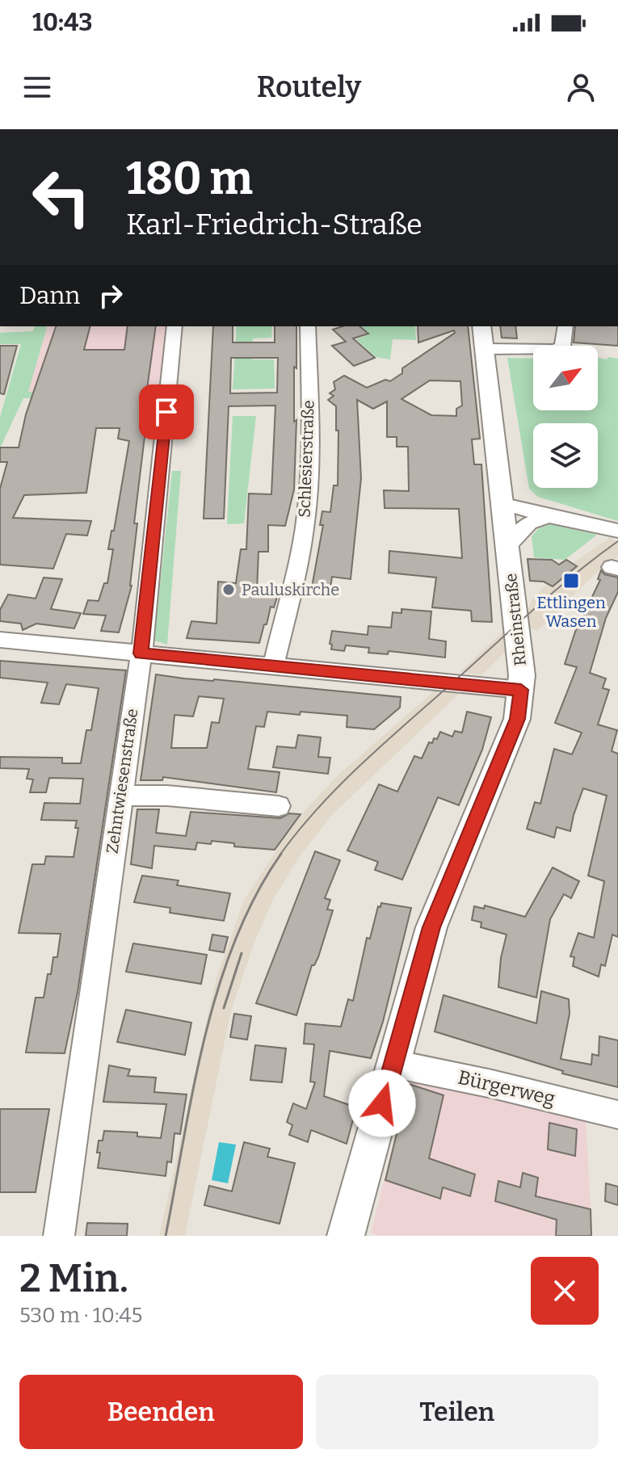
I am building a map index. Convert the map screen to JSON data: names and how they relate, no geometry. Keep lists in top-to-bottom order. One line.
{"streets":{"main road":["Rheinstraße"],"street":["Schlesierstraße","Zehntwiesenstraße","Bürgerweg"]},"crossings":[["Rheinstraße","Bürgerweg"]],"places":{"transit":["Ettlingen Wasen"],"other":["Pauluskirche"]},"north":"top right","page":{"status":"10:43","header":"Routely","turn":["180 m","Karl-Friedrich-Straße"],"then":"Dann","heading":["2 Min.","530 m · 10:45"],"buttons":["Beenden","Teilen"]}}
